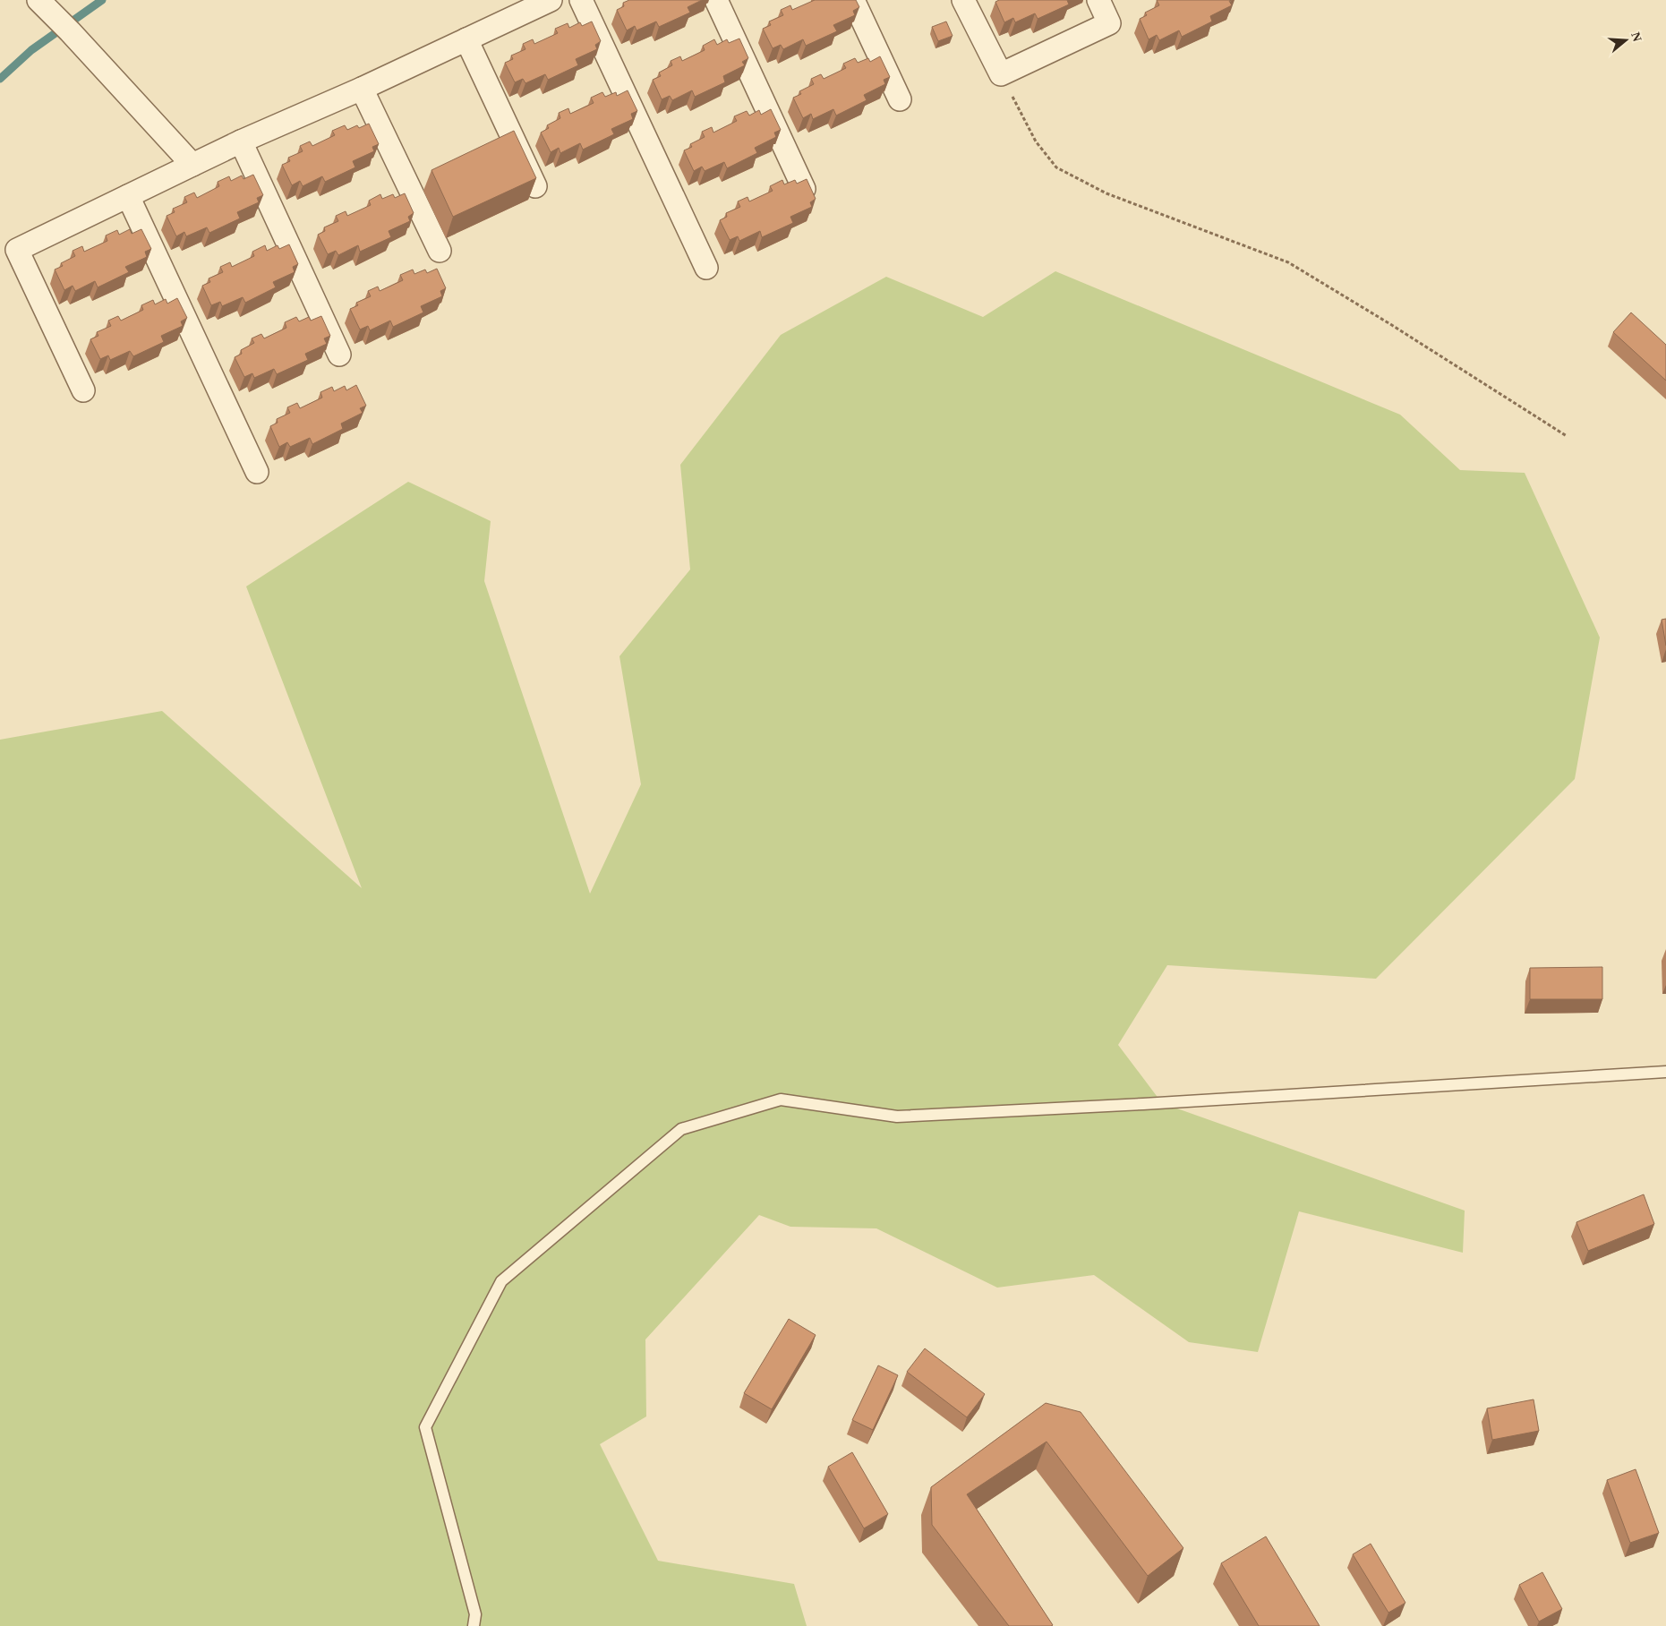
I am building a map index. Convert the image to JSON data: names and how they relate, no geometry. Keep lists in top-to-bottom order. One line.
{"north":"right"}
